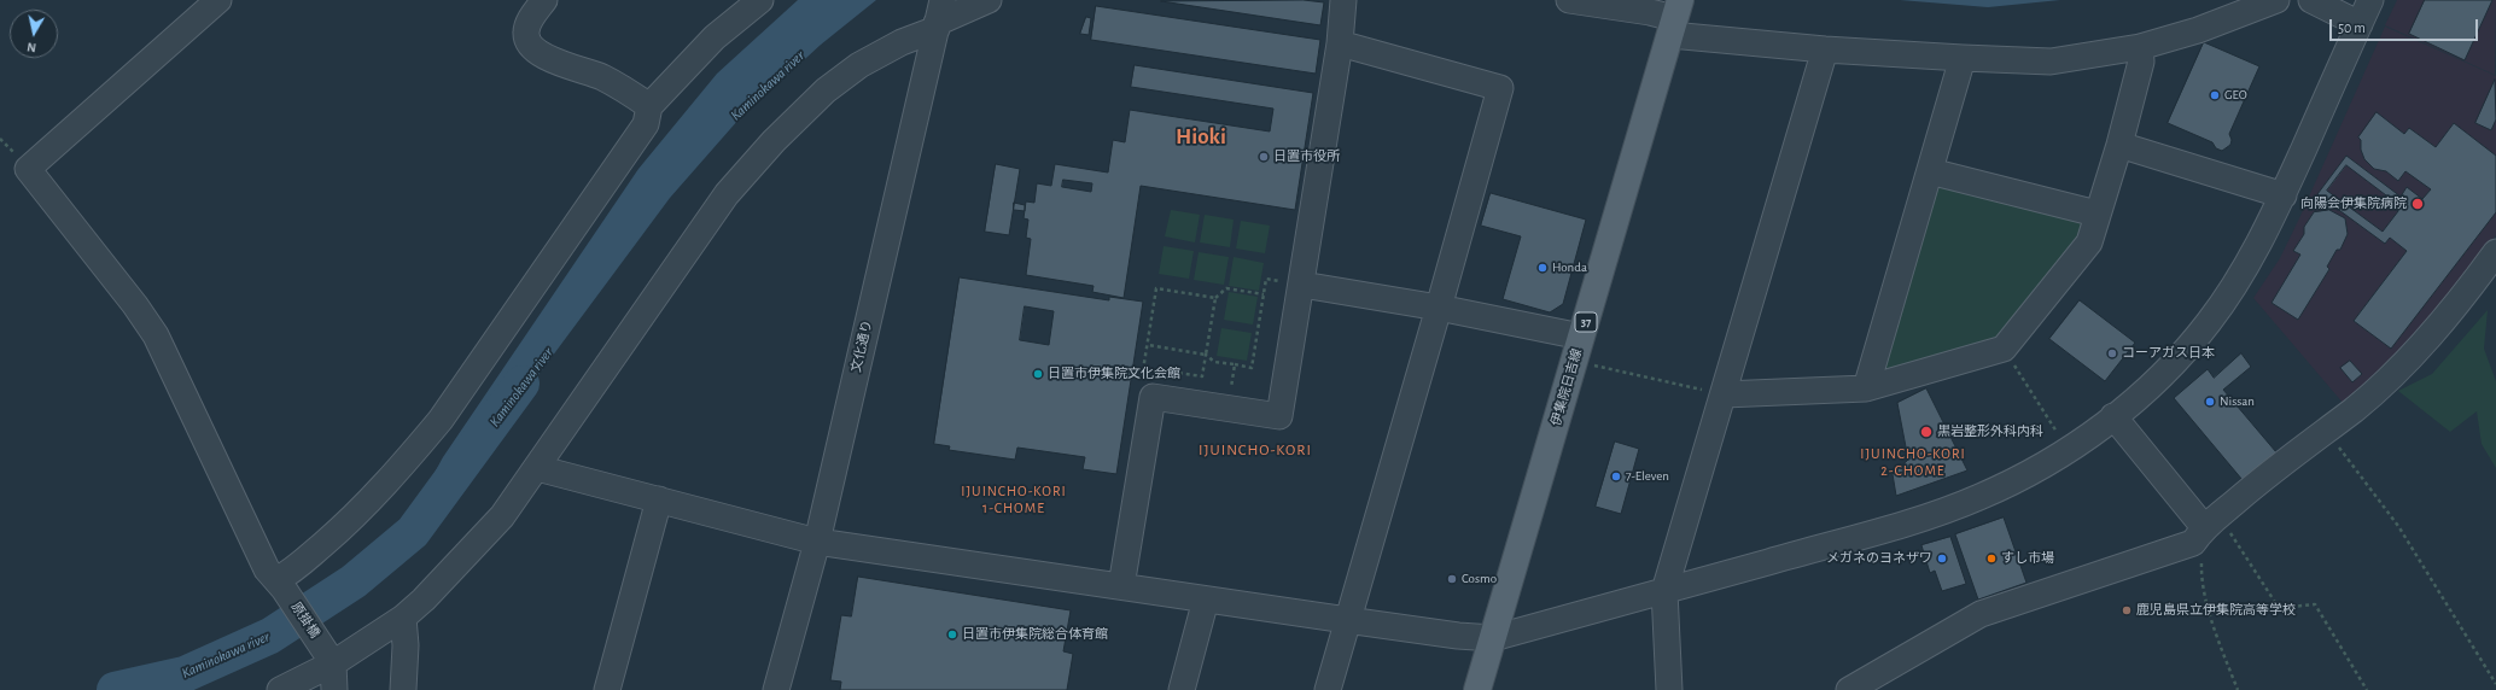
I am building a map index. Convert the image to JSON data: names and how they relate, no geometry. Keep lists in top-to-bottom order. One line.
{"streets":{"main road":["37","伊集院日吉線"],"street":["文化通り","原掛橋"]},"districts":["Hioki","IJUINCHO-KORI","IJUINCHO-KORI 2-CHOME","IJUINCHO-KORI 1-CHOME"],"water":["Kaminokawa river"],"places":["GEO","日置市役所","向陽会伊集院病院","Honda","コーアガス日本","日置市伊集院文化会館","Nissan","黒岩整形外科内科","7-Eleven","メガネのヨネザワ","すし市場","Cosmo","鹿児島県立伊集院高等学校","日置市伊集院総合体育館"],"scale_bar":"50 m","north":"bottom"}
